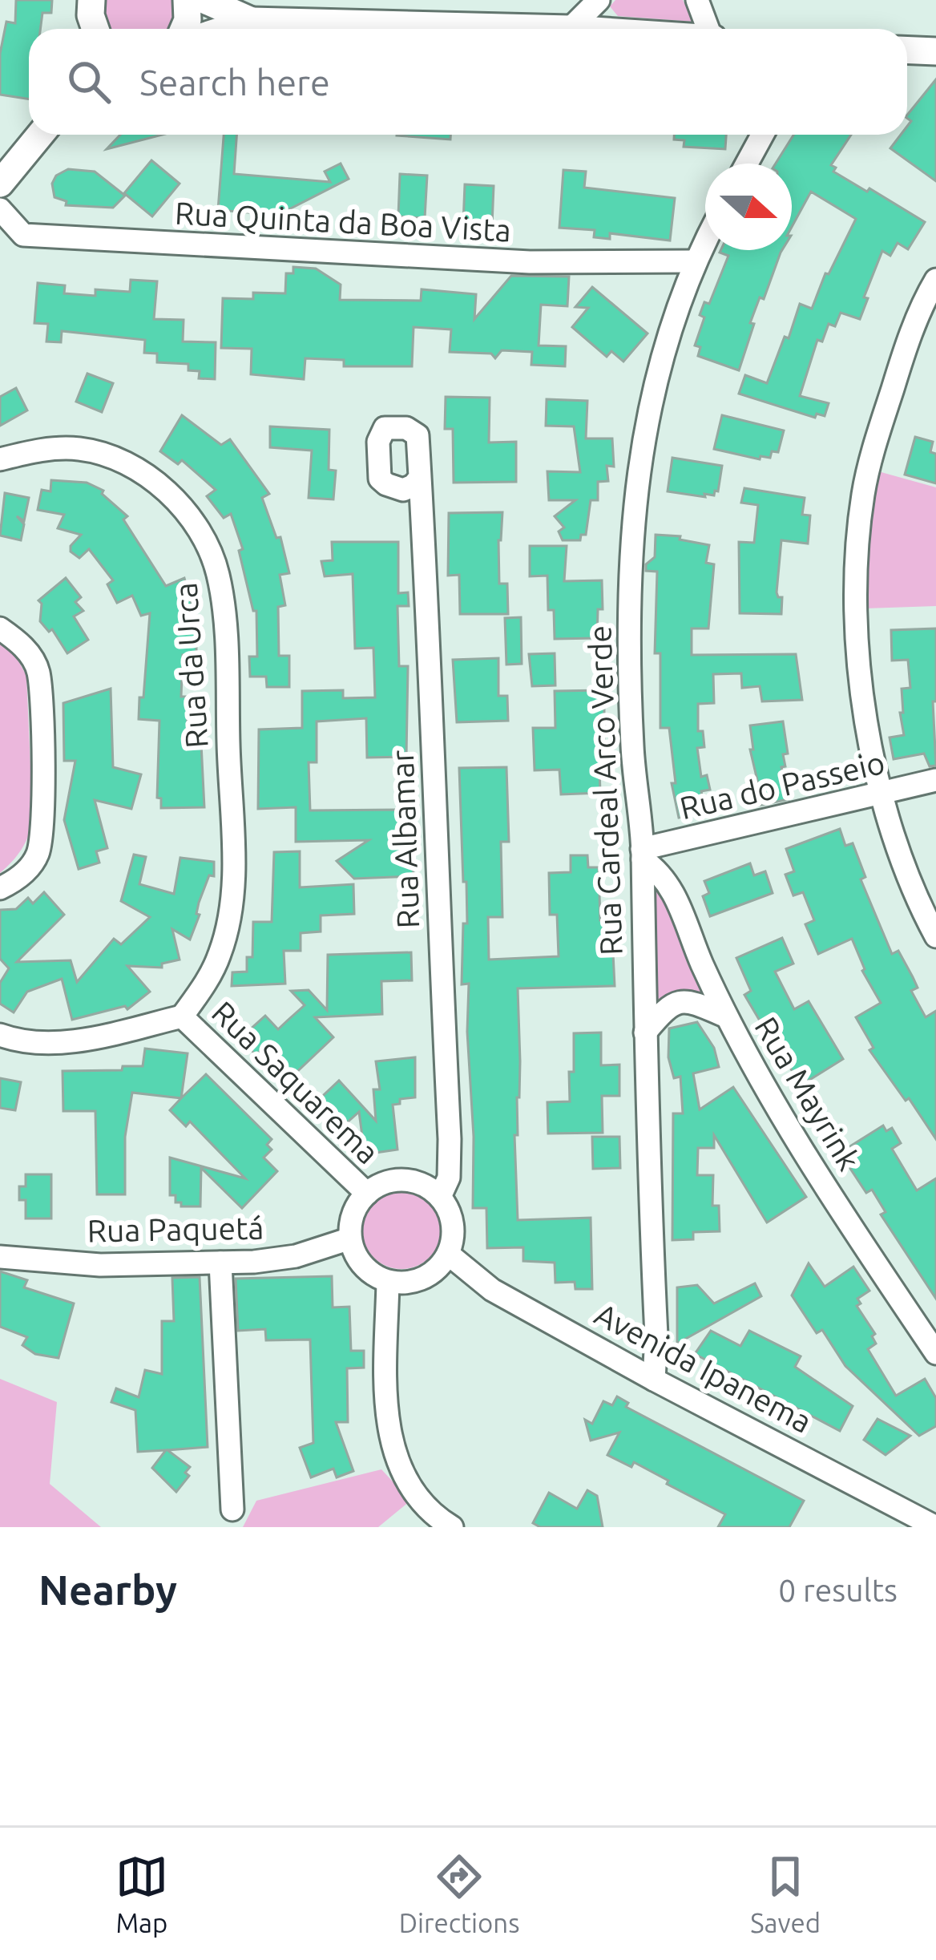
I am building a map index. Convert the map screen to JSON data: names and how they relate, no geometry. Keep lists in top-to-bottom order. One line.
{"streets":{"street":["Rua Quinta da Boa Vista","Rua da Urca","Rua do Passeio","Rua Cardeal Arco Verde","Rua Albamar","Rua Saquarema","Rua Mayrink","Rua Paquetá","Avenida Ipanema"]},"crossings":[["Rua Quinta da Boa Vista","Rua Cardeal Arco Verde"],["Rua da Urca","Rua Saquarema"],["Rua do Passeio","Rua Cardeal Arco Verde"],["Rua do Passeio","Rua Mayrink"],["Rua Cardeal Arco Verde","Rua Mayrink"],["Rua Cardeal Arco Verde","Avenida Ipanema"],["Rua Albamar","Rua Saquarema"],["Rua Albamar","Rua Paquetá"],["Rua Albamar","Avenida Ipanema"],["Rua Saquarema","Rua Paquetá"],["Rua Saquarema","Avenida Ipanema"],["Rua Paquetá","Avenida Ipanema"]],"north":"right","page":{"search":"Search here","heading":["Nearby","0 results"],"nav":["Map","Directions","Saved"]}}
